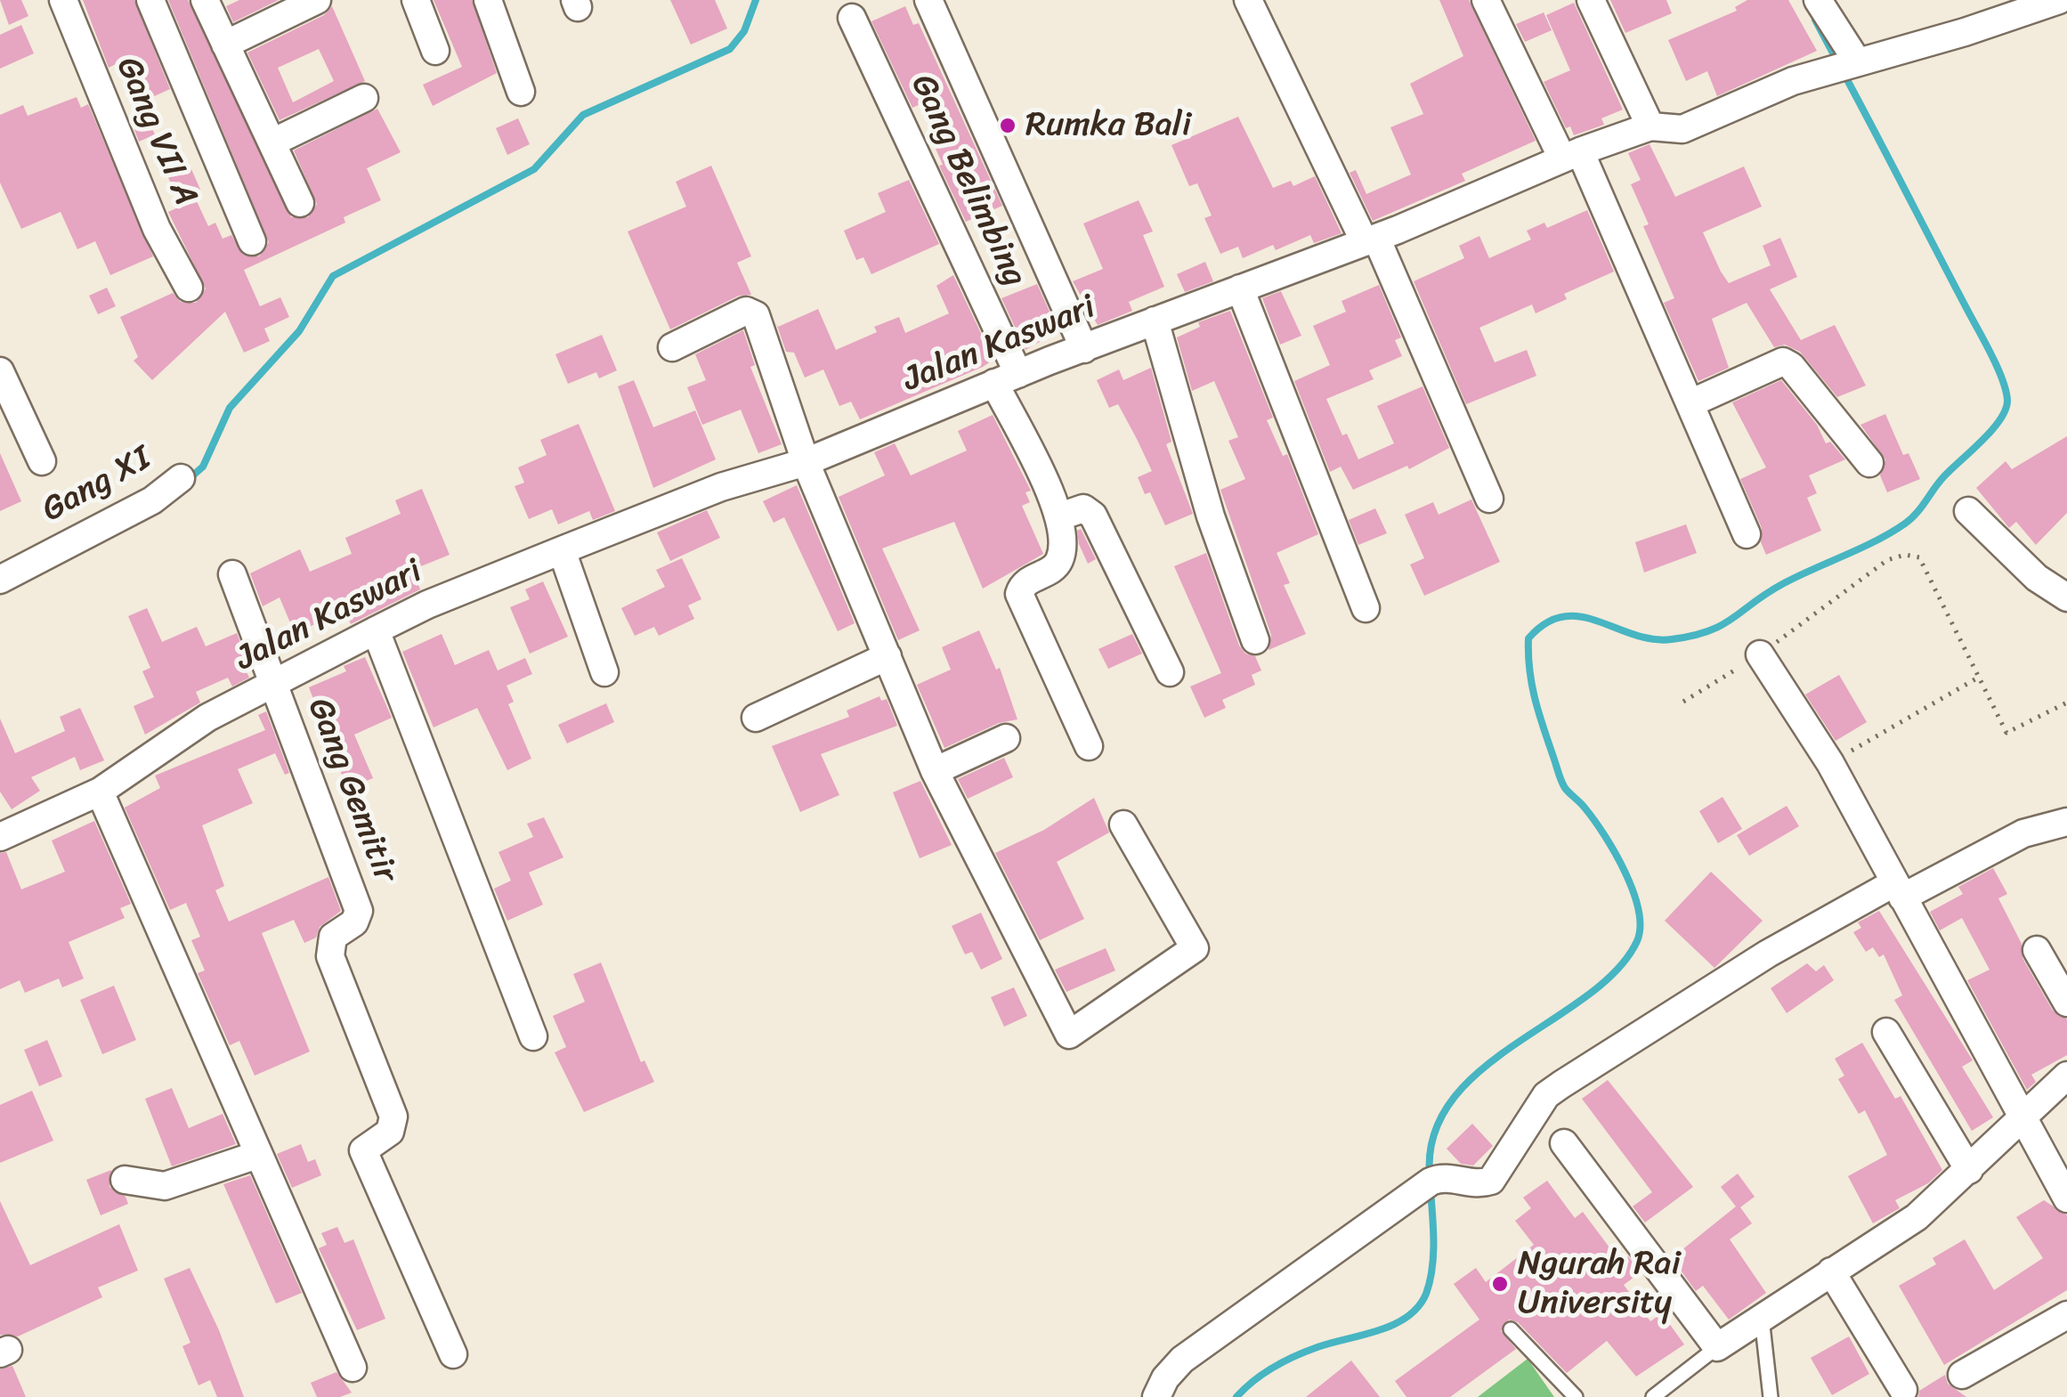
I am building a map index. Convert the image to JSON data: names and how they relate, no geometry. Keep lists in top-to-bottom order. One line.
{"streets":{"street":["Gang VII A","Gang Belimbing","Jalan Kaswari","Gang XI","Gang Gemitir"]},"crossings":[["Gang Belimbing","Jalan Kaswari"],["Jalan Kaswari","Gang Gemitir"]],"places":["Rumka Bali","Ngurah Rai University"]}
